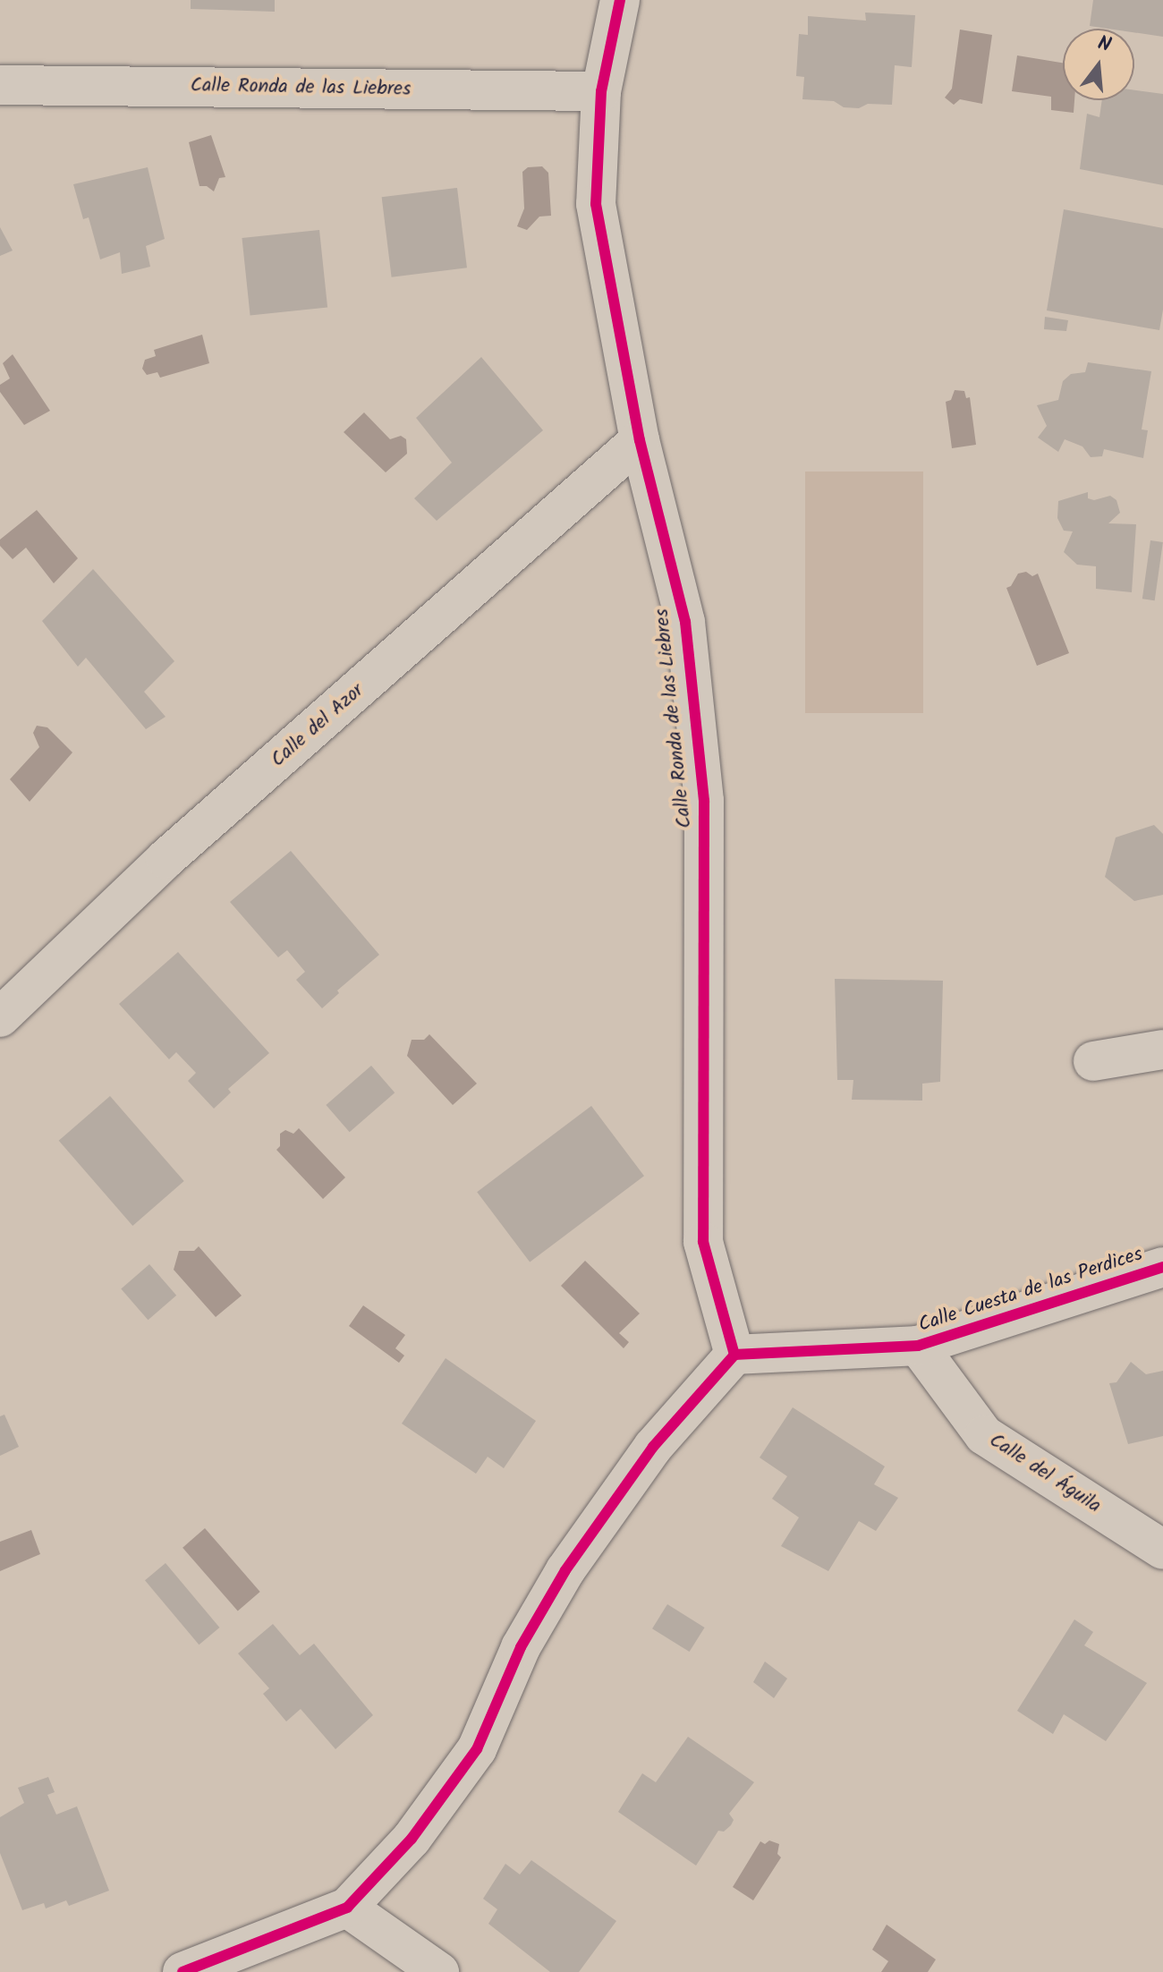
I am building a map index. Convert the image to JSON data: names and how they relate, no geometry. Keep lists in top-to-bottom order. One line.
{"streets":{"street":["Calle Ronda de las Liebres","Calle del Azor","Calle Cuesta de las Perdices","Calle del Águila"]},"crossings":[["Calle Ronda de las Liebres","Calle del Azor"],["Calle Ronda de las Liebres","Calle Cuesta de las Perdices"],["Calle Cuesta de las Perdices","Calle del Águila"]],"north":"top"}
